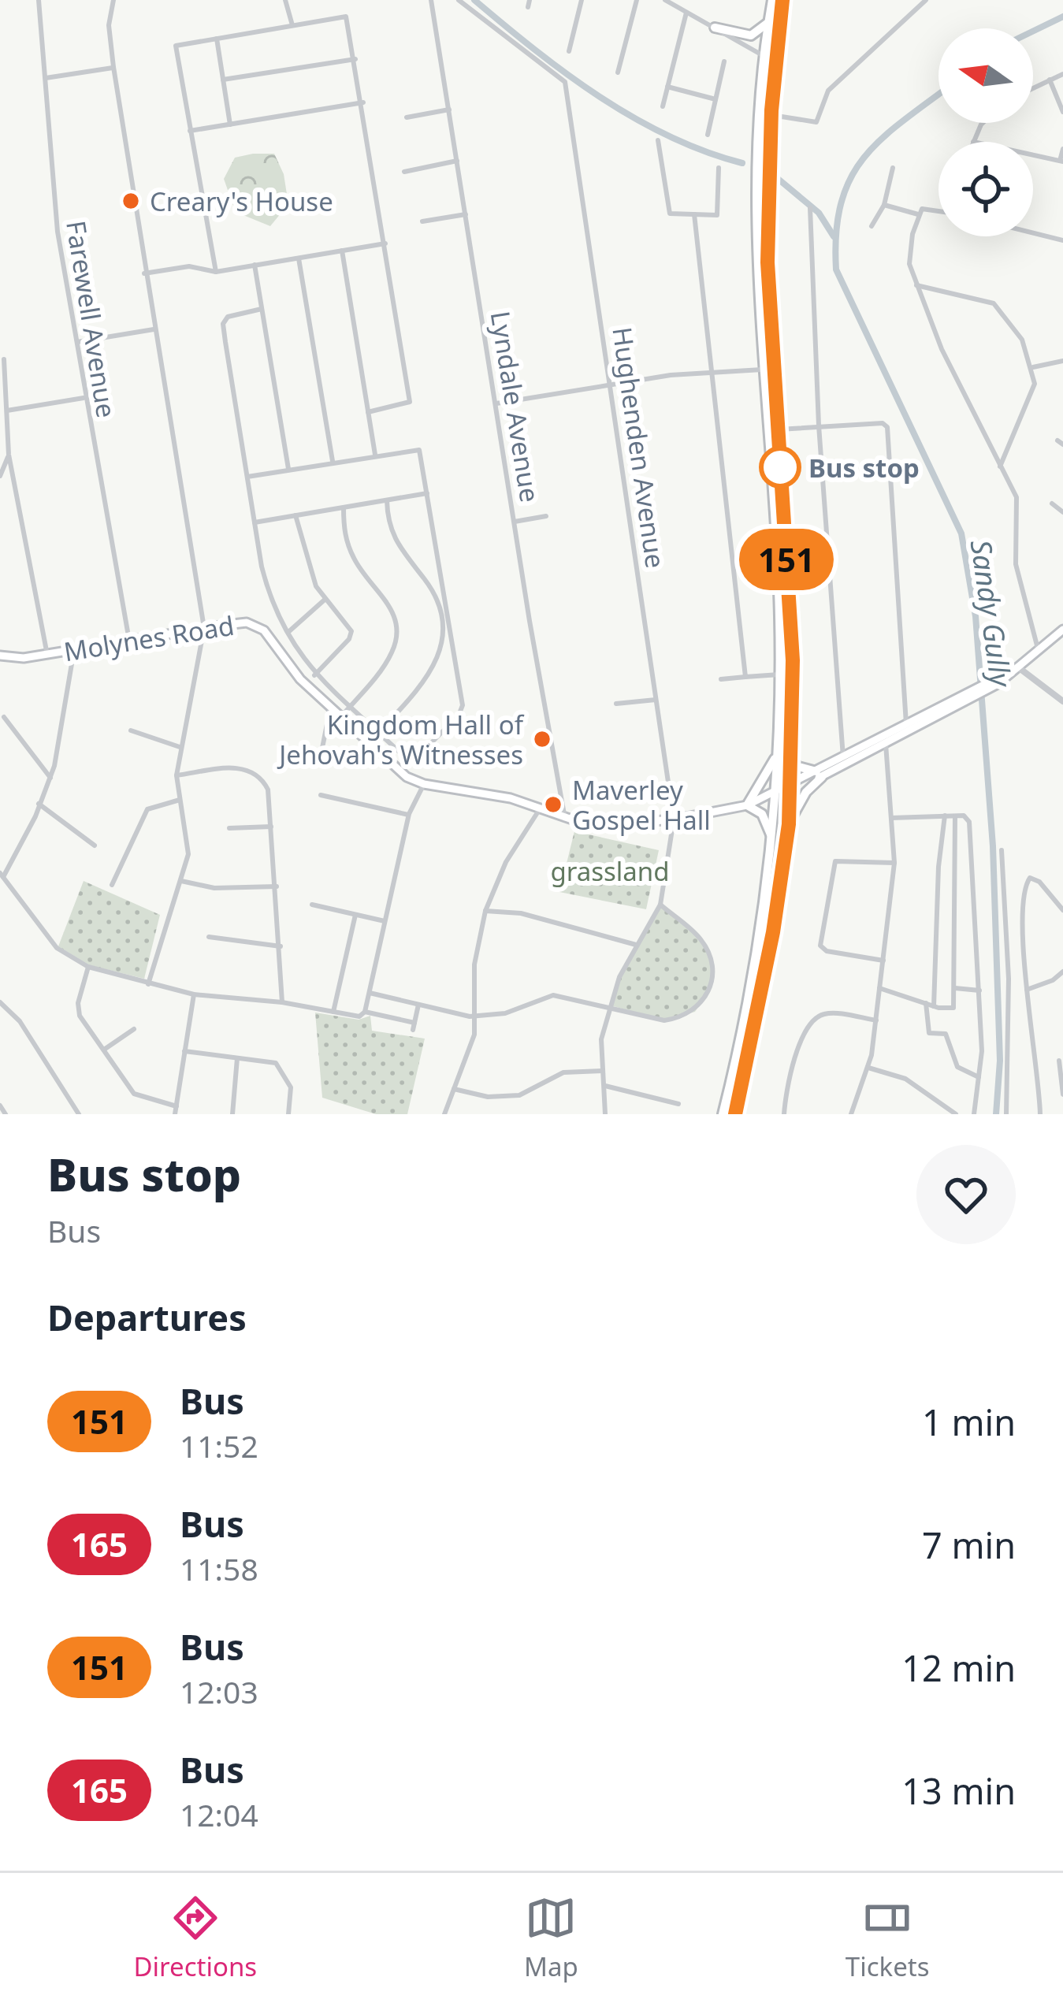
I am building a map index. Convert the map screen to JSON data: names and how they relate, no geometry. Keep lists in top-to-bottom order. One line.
{"streets":{"main road":["Molynes Road"],"street":["Farewell Avenue","Lyndale Avenue","Hughenden Avenue"]},"crossings":[["Farewell Avenue","Molynes Road"],["Lyndale Avenue","Molynes Road"],["Hughenden Avenue","Molynes Road"]],"water":["Sandy Gully"],"parks":["grassland"],"places":["Creary's House","Bus stop","Kingdom Hall of Jehovah's Witnesses","Maverley Gospel Hall"],"lines":["bus line 151"],"north":"left","page":{"on_map":"151","heading":[["Bus stop","Bus"],"Departures"],"list":[{"mark":"151","name":"Bus","note":"11:52","value":"1 min"},{"mark":"165","name":"Bus","note":"11:58","value":"7 min"},{"mark":"151","name":"Bus","note":"12:03","value":"12 min"},{"mark":"165","name":"Bus","note":"12:04","value":"13 min"}],"tabs":["Directions","Map","Tickets"]}}
